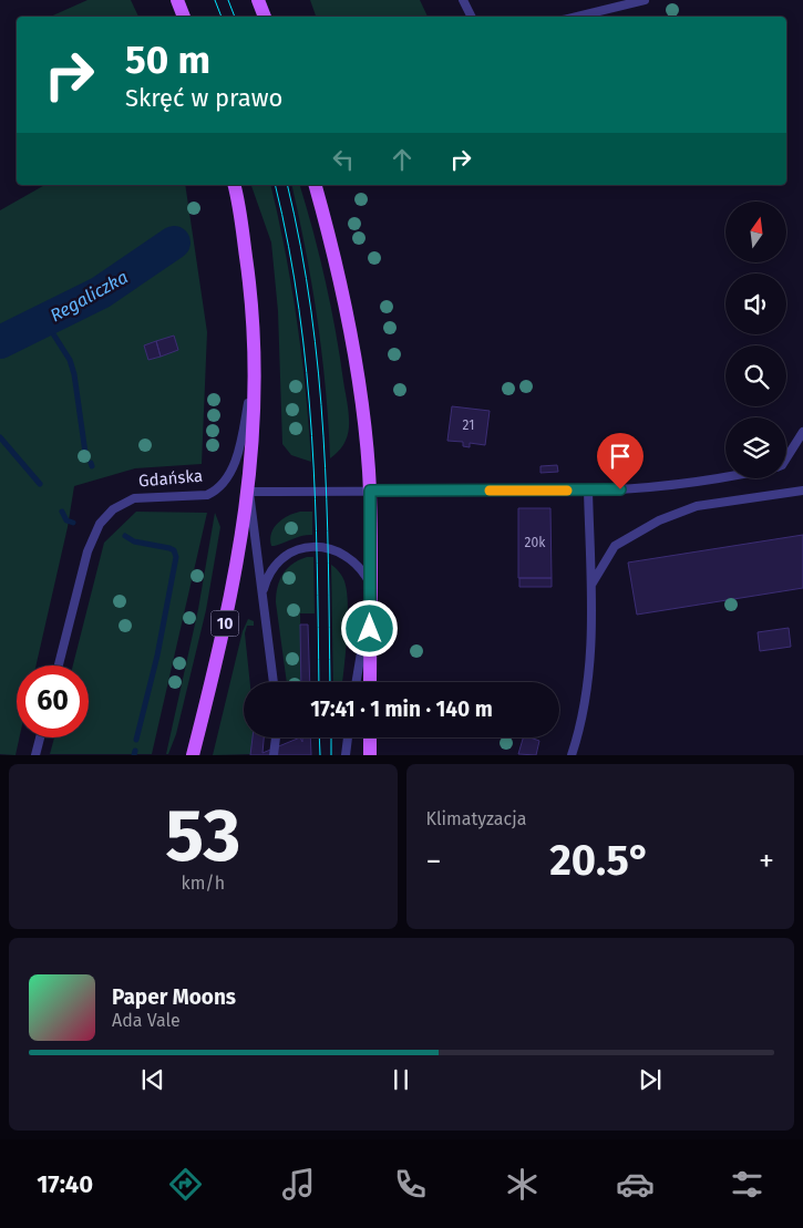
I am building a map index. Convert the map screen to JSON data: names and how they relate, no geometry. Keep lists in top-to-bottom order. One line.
{"streets":{"main road":["Gdańska","10"]},"water":["Regaliczka"],"house_numbers":["21","20k"],"north":"top","page":{"turn":["50 m","Skręć w prawo"],"limit":"60","trip":"17:41 · 1 min · 140 m","tile":[["53","km/h"],"Klimatyzacja"],"heat":["−","20.5°","+"],"song":["Paper Moons","Ada Vale"],"tabs":"17:40"}}
